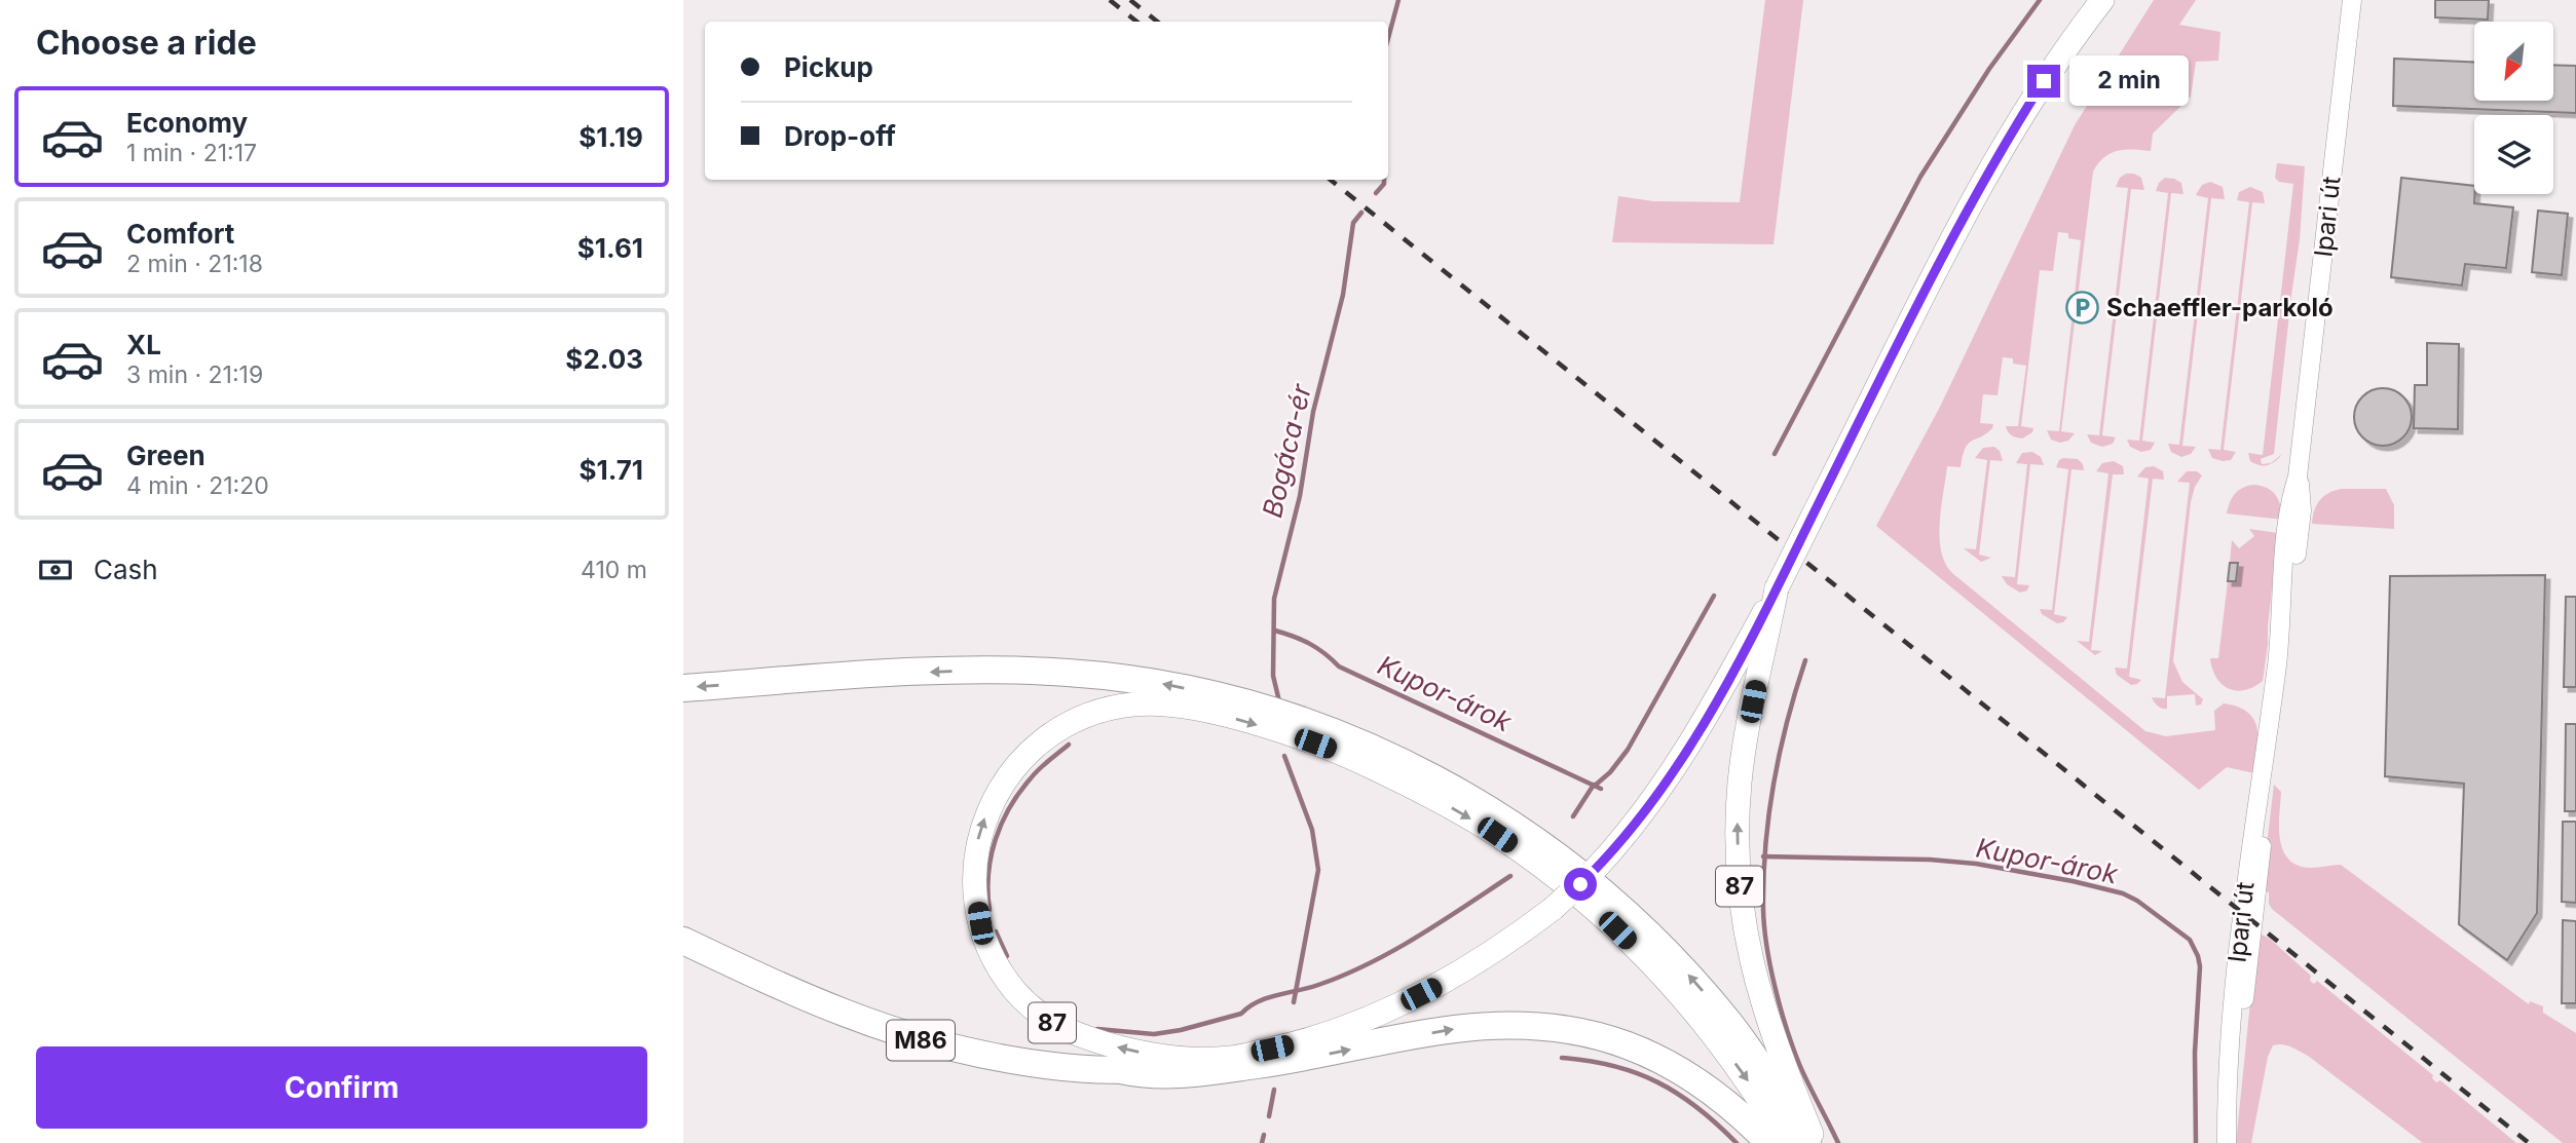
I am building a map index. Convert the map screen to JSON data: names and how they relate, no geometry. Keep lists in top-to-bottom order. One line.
{"streets":{"highway":["M86"],"main road":["87"],"street":["Ipari út"]},"crossings":[["87","M86"]],"water":["Bogáca-ér","Kupor-árok"],"places":{"parking":["Schaeffler-parkoló"]},"north":"bottom left","page":{"heading":"Choose a ride","banner":["Pickup","Drop-off"],"bubble":"2 min","list":[{"name":"Economy","note":"1 min · 21:17","value":"$1.19"},{"name":"Comfort","note":"2 min · 21:18","value":"$1.61"},{"name":"XL","note":"3 min · 21:19","value":"$2.03"},{"name":"Green","note":"4 min · 21:20","value":"$1.71"}],"pay":["Cash","410 m"],"buttons":"Confirm"}}
